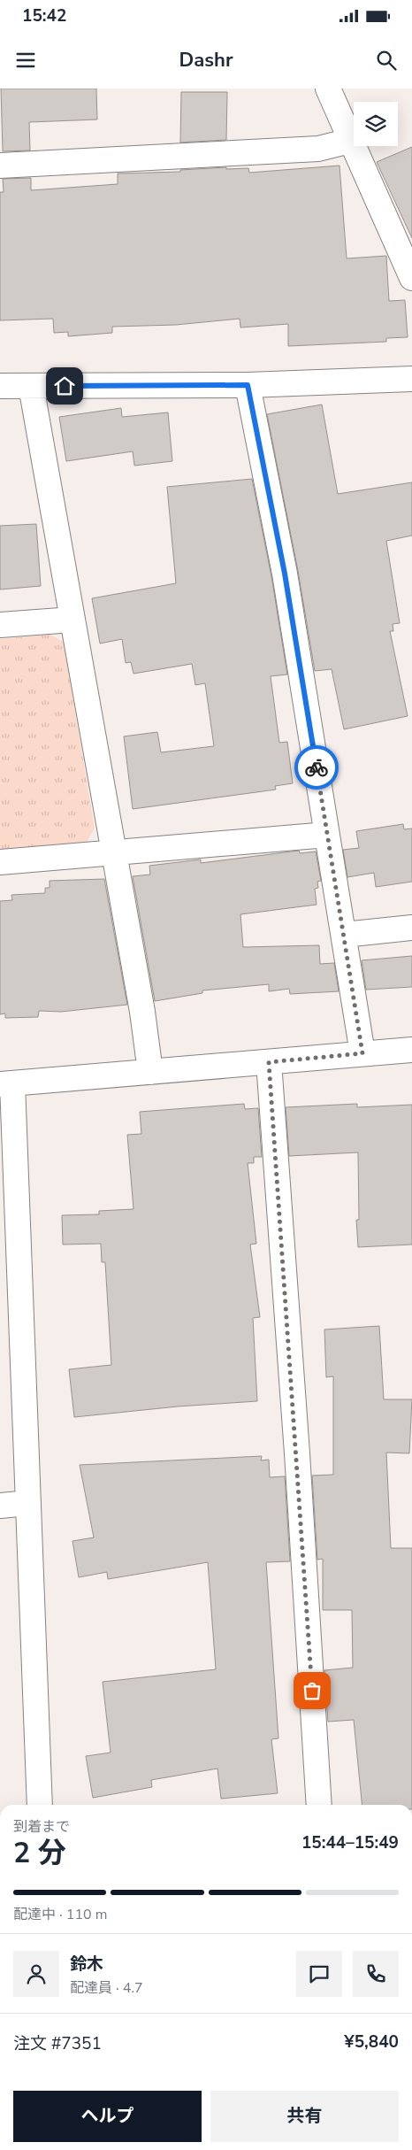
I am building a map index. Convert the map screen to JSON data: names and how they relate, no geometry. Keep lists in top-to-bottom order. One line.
{"page":{"status":"15:42","header":"Dashr","heading":["2 分","到着まで","15:44–15:49"],"panel":["鈴木","配達員 · 4.7","注文 #7351","¥5,840"],"bar":"配達中 · 110 m","buttons":["ヘルプ","共有"]}}
